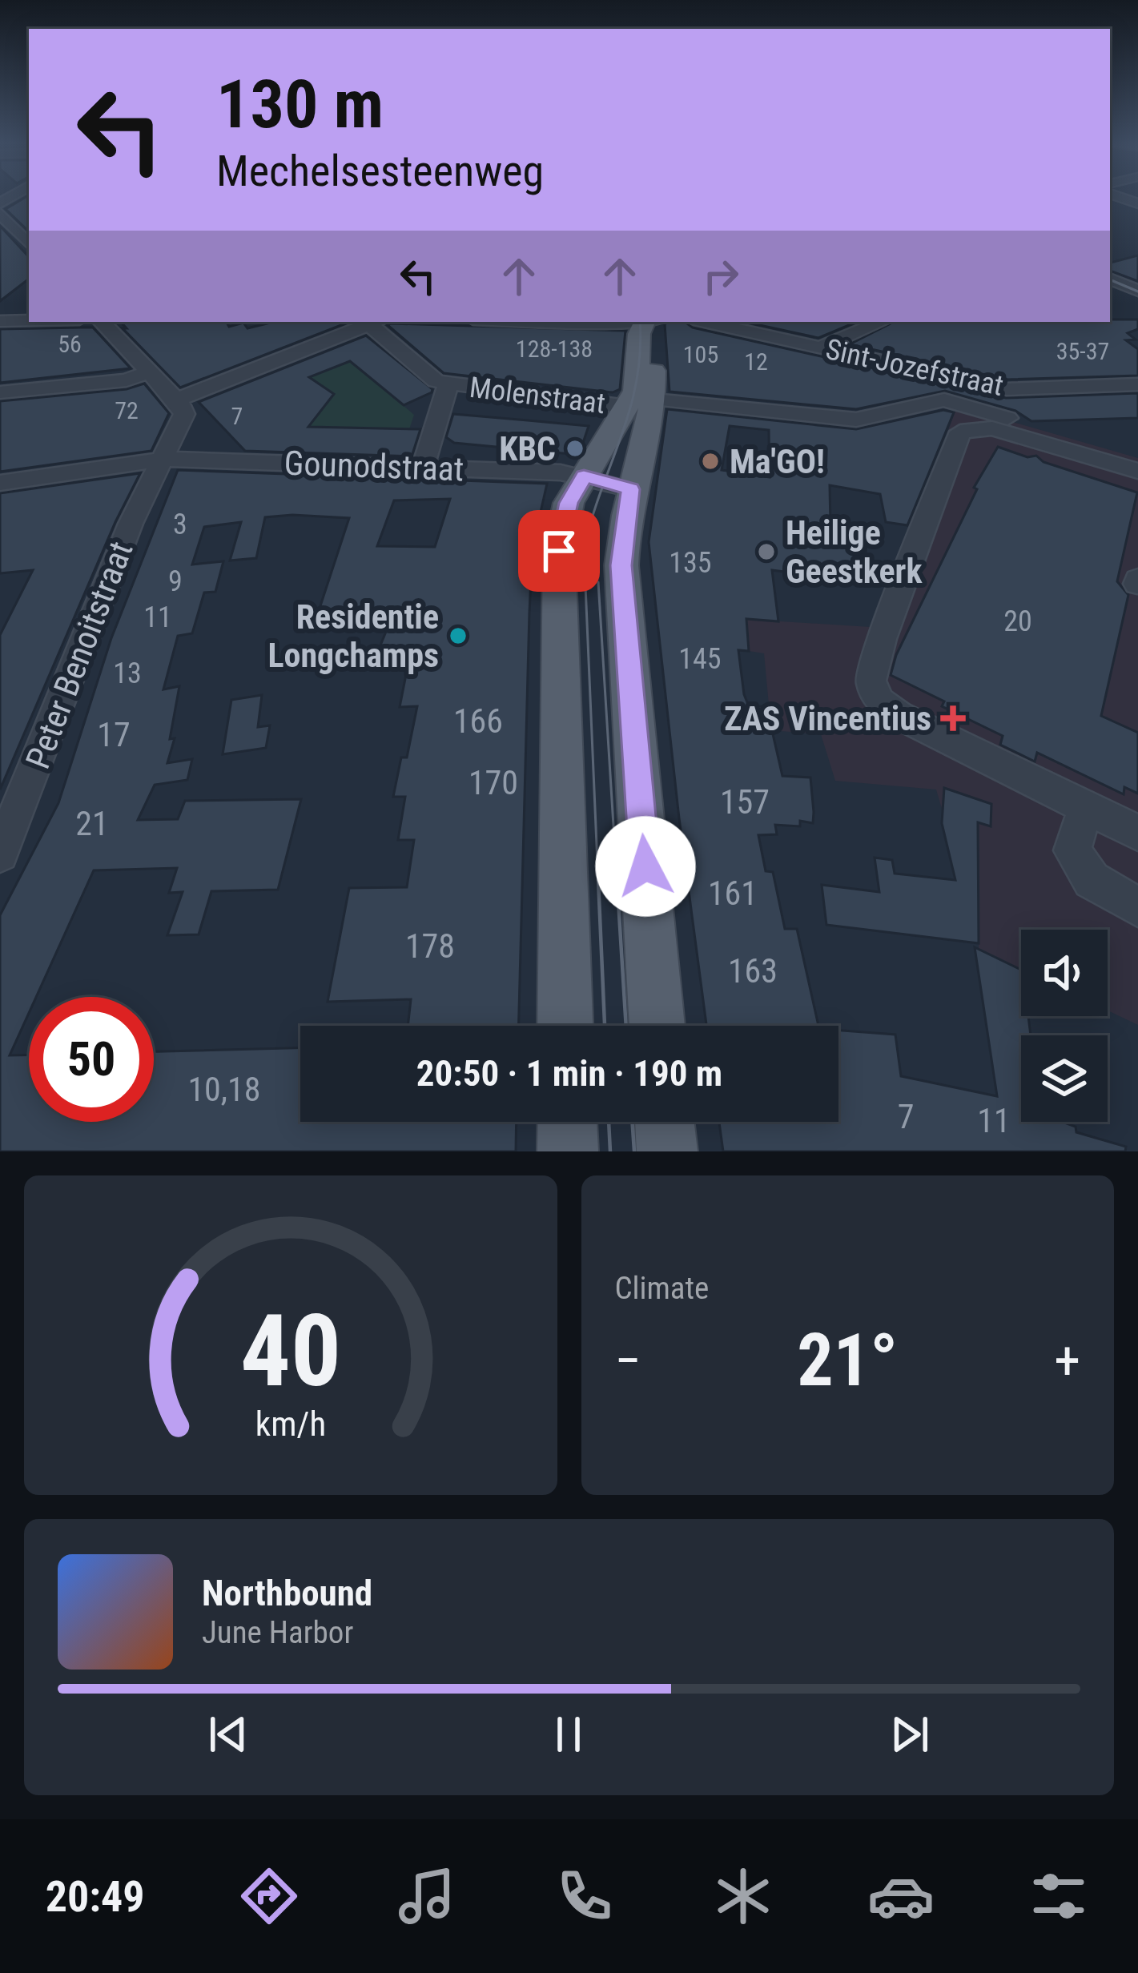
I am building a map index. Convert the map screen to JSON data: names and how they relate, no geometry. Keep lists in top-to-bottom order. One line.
{"streets":{"street":["Sint-Jozefstraat","Molenstraat","Gounodstraat","Peter Benoitstraat"]},"crossings":[["Molenstraat","Gounodstraat"],["Gounodstraat","Peter Benoitstraat"]],"places":{"other":["KBC","Ma'GO!","Heilige Geestkerk","Residentie Longchamps"],"health":["ZAS Vincentius"]},"house_numbers":["56","128-138","35-37","105","12","72","7","3","135","9","11","20","145","13","166","17","170","157","21","161","178","163","10,18","7","11"],"page":{"turn":["130 m","Mechelsesteenweg"],"limit":"50","trip":"20:50 · 1 min · 190 m","tile":"Climate","heat":["−","21°","+"],"song":["Northbound","June Harbor"],"tabs":"20:49","gauge":["40","km/h"]}}
